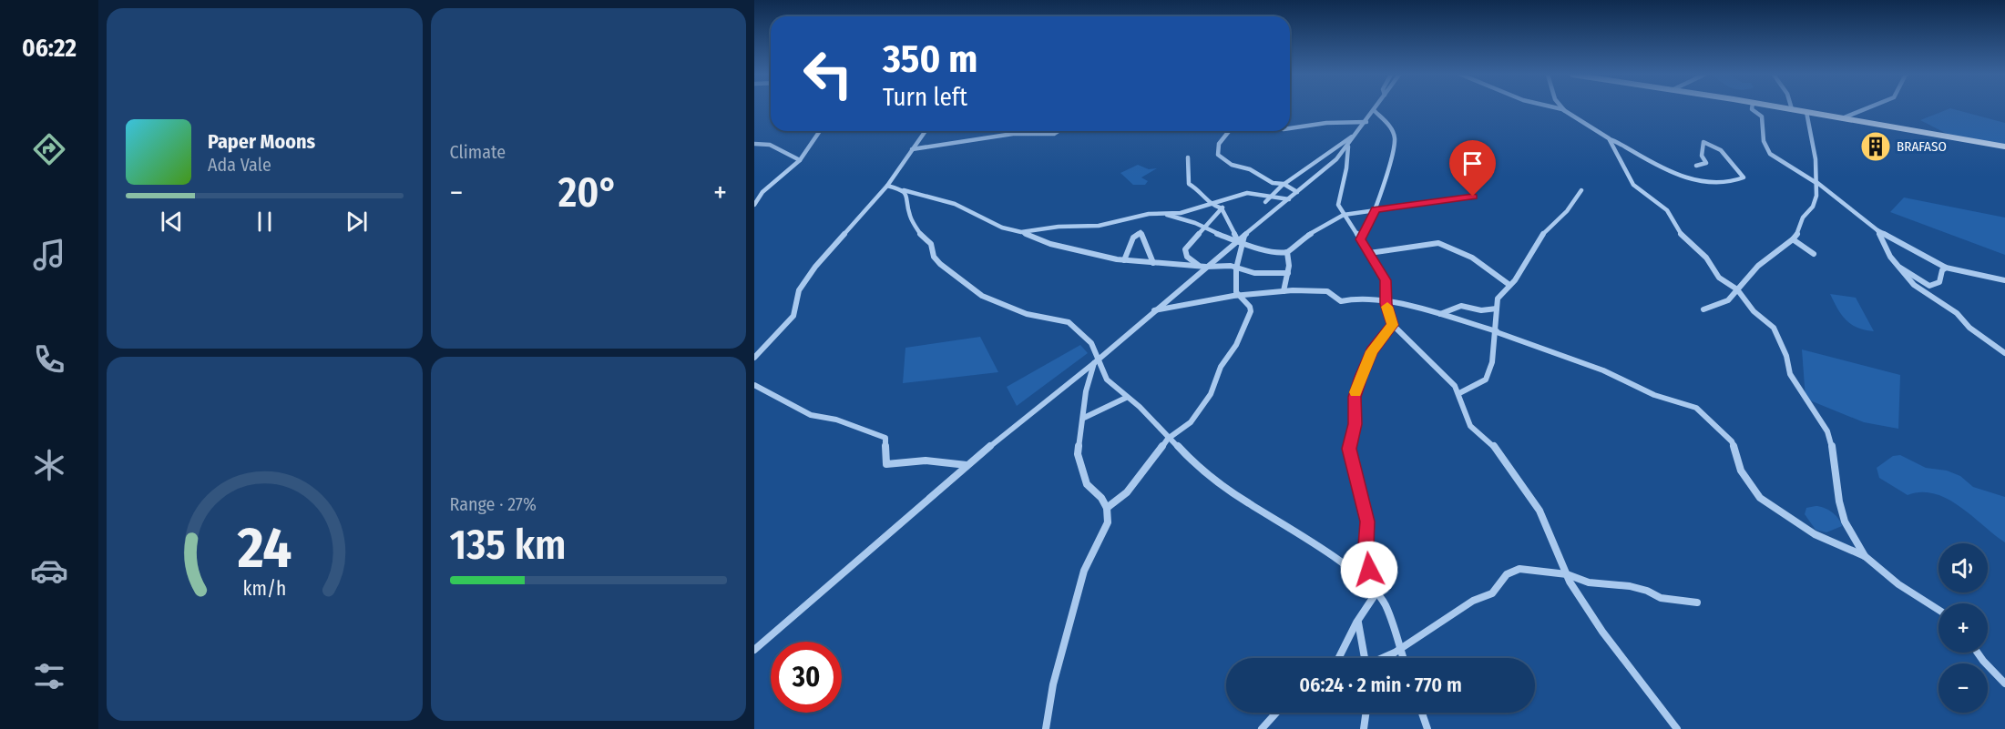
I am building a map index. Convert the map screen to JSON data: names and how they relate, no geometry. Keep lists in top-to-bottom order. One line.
{"places":{"building":["BRAFASO"]},"page":{"tabs":"06:22","tile":["Climate",["Range · 27%","135 km"]],"turn":["350 m","Turn left"],"song":["Paper Moons","Ada Vale"],"heat":["−","20°","+"],"map_buttons":["+","−"],"limit":"30","trip":"06:24 · 2 min · 770 m","gauge":["24","km/h"]}}
